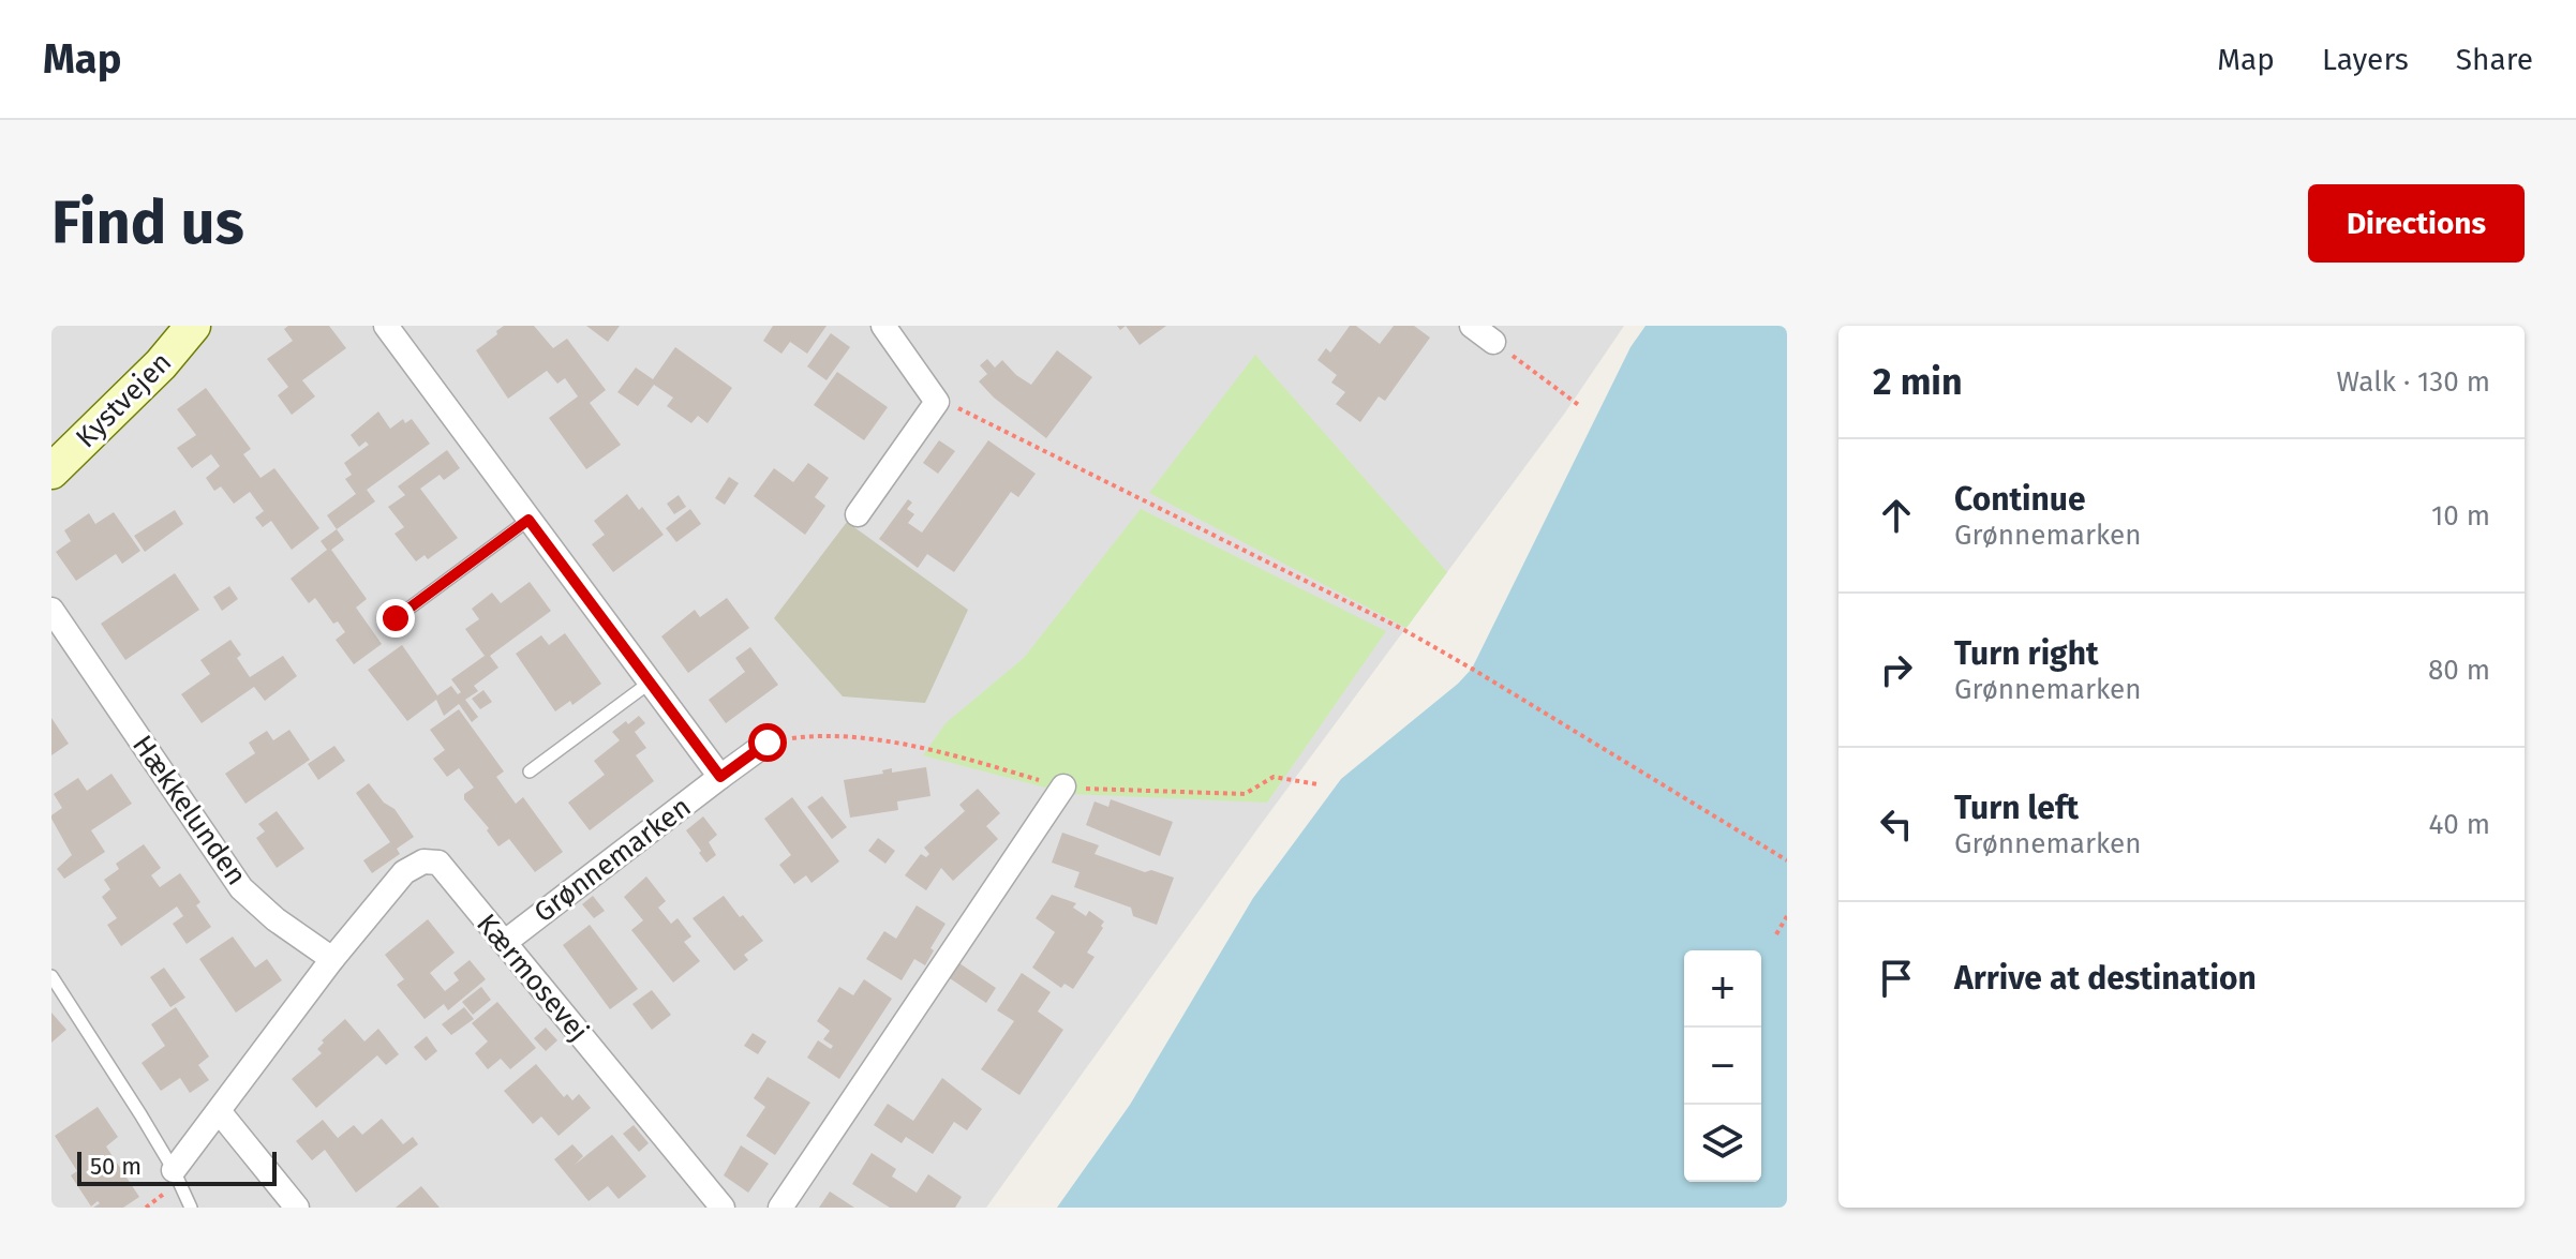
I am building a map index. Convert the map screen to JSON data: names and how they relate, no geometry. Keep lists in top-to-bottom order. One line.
{"streets":{"street":["Kystvejen","Hækkelunden","Grønnemarken","Kærmosevej"]},"crossings":[["Hækkelunden","Kærmosevej"],["Grønnemarken","Kærmosevej"]],"scale_bar":"50 m","page":{"header":"Map","nav":["Map","Layers","Share"],"buttons":"Directions","title":"Find us","heading":["2 min","Walk · 130 m"],"list":[["Continue","Grønnemarken","10 m"],["Turn right","Grønnemarken","80 m"],["Turn left","Grønnemarken","40 m"],"Arrive at destination"],"map_buttons":["+","−"],"scale":"50 m"}}
